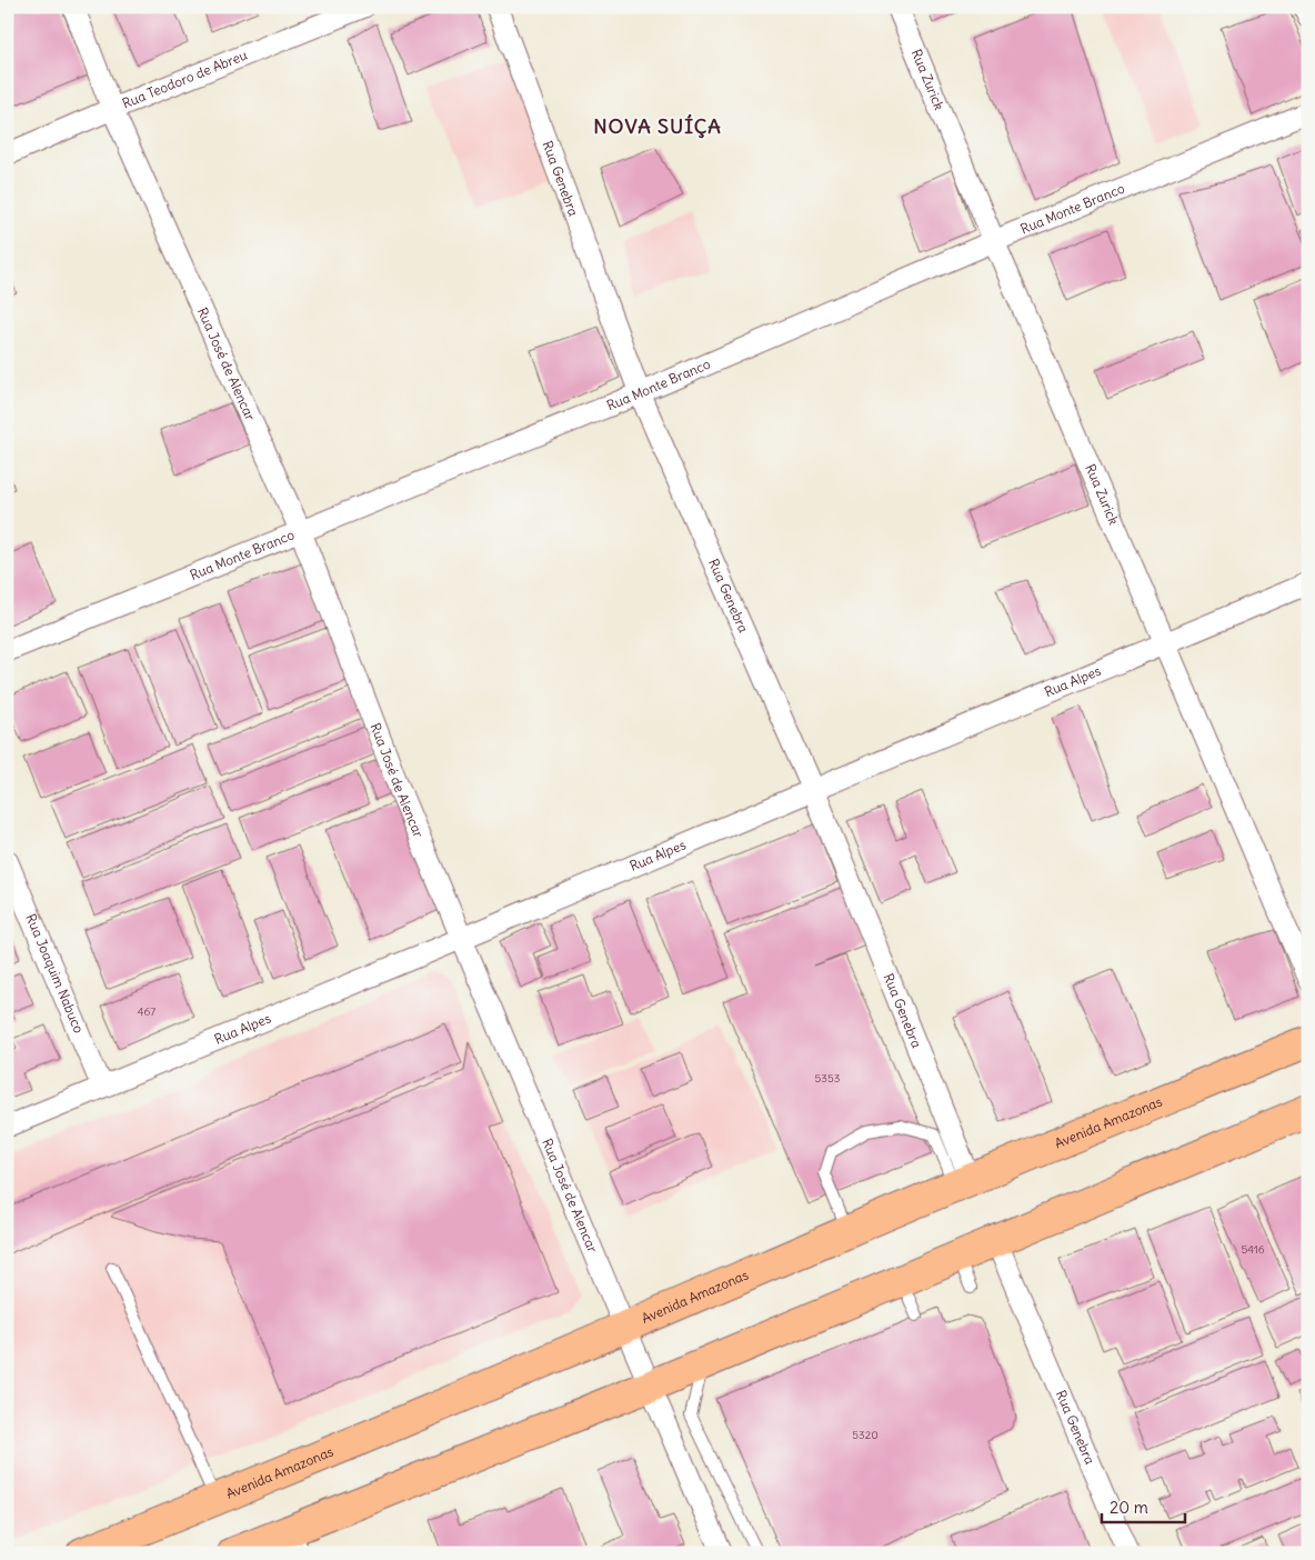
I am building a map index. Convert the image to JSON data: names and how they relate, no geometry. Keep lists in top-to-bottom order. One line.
{"streets":{"main road":["Avenida Amazonas"],"street":["Rua Zurick","Rua Teodoro de Abreu","Rua Genebra","Rua Monte Branco","Rua José de Alencar","Rua Alpes","Rua Joaquim Nabuco"]},"crossings":[["Rua Zurick","Rua Monte Branco"],["Rua Zurick","Rua Alpes"],["Rua Teodoro de Abreu","Rua José de Alencar"],["Rua Genebra","Rua Monte Branco"],["Rua Genebra","Rua Alpes"],["Rua Genebra","Avenida Amazonas"],["Rua Monte Branco","Rua José de Alencar"],["Rua José de Alencar","Rua Alpes"],["Rua José de Alencar","Avenida Amazonas"],["Rua Alpes","Rua Joaquim Nabuco"]],"districts":["NOVA SUÍÇA"],"house_numbers":["467","5353","5416","5320"],"scale_bar":"20 m"}
